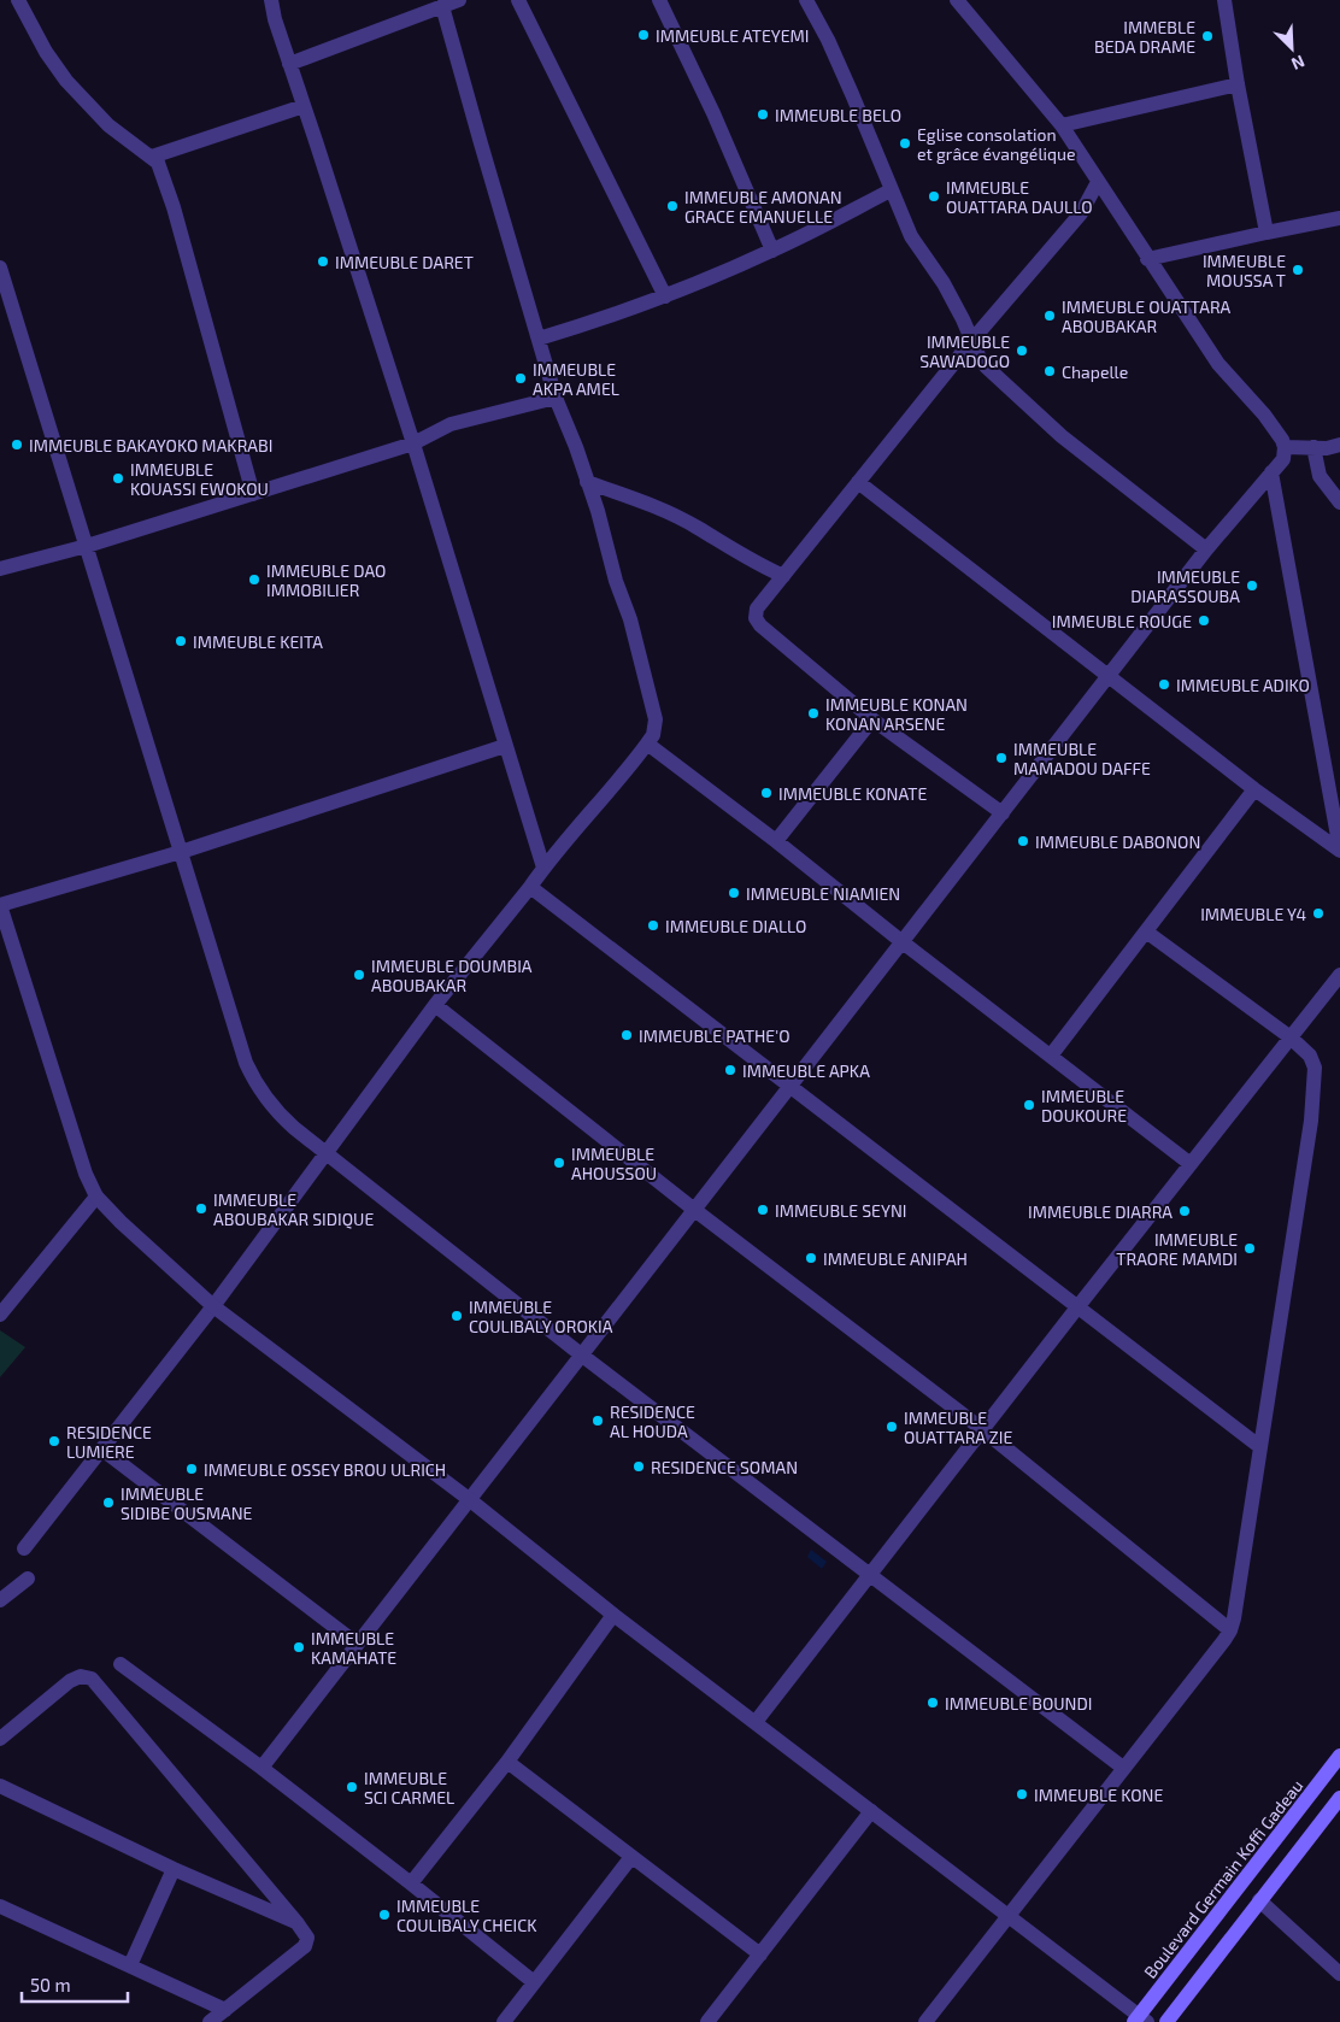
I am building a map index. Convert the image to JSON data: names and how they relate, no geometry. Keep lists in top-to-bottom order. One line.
{"streets":{"main road":["Boulevard Germain Koffi Gadeau"]},"places":["IMMEUBLE ATEYEMI","IMMEBLE BEDA DRAME","IMMEUBLE BELO","Eglise consolation et grâce évangélique","IMMEUBLE OUATTARA DAULLO","IMMEUBLE AMONAN GRACE EMANUELLE","IMMEUBLE DARET","IMMEUBLE MOUSSA T","IMMEUBLE OUATTARA ABOUBAKAR","IMMEUBLE SAWADOGO","Chapelle","IMMEUBLE AKPA AMEL","IMMEUBLE BAKAYOKO MAKRABI","IMMEUBLE KOUASSI EWOKOU","IMMEUBLE DAO IMMOBILIER","IMMEUBLE DIARASSOUBA","IMMEUBLE ROUGE","IMMEUBLE KEITA","IMMEUBLE ADIKO","IMMEUBLE KONAN KONAN ARSENE","IMMEUBLE MAMADOU DAFFE","IMMEUBLE KONATE","IMMEUBLE DABONON","IMMEUBLE NIAMIEN","IMMEUBLE Y4","IMMEUBLE DIALLO","IMMEUBLE DOUMBIA ABOUBAKAR","IMMEUBLE PATHE'O","IMMEUBLE APKA","IMMEUBLE DOUKOURE","IMMEUBLE AHOUSSOU","IMMEUBLE ABOUBAKAR SIDIQUE","IMMEUBLE SEYNI","IMMEUBLE DIARRA","IMMEUBLE TRAORE MAMDI","IMMEUBLE ANIPAH","IMMEUBLE COULIBALY OROKIA","RESIDENCE AL HOUDA","IMMEUBLE OUATTARA ZIE","RESIDENCE LUMIERE","RESIDENCE SOMAN","IMMEUBLE OSSEY BROU ULRICH","IMMEUBLE SIDIBE OUSMANE","IMMEUBLE KAMAHATE","IMMEUBLE BOUNDI","IMMEUBLE SCI CARMEL","IMMEUBLE KONE","IMMEUBLE COULIBALY CHEICK"],"scale_bar":"50 m","north":"bottom right"}
